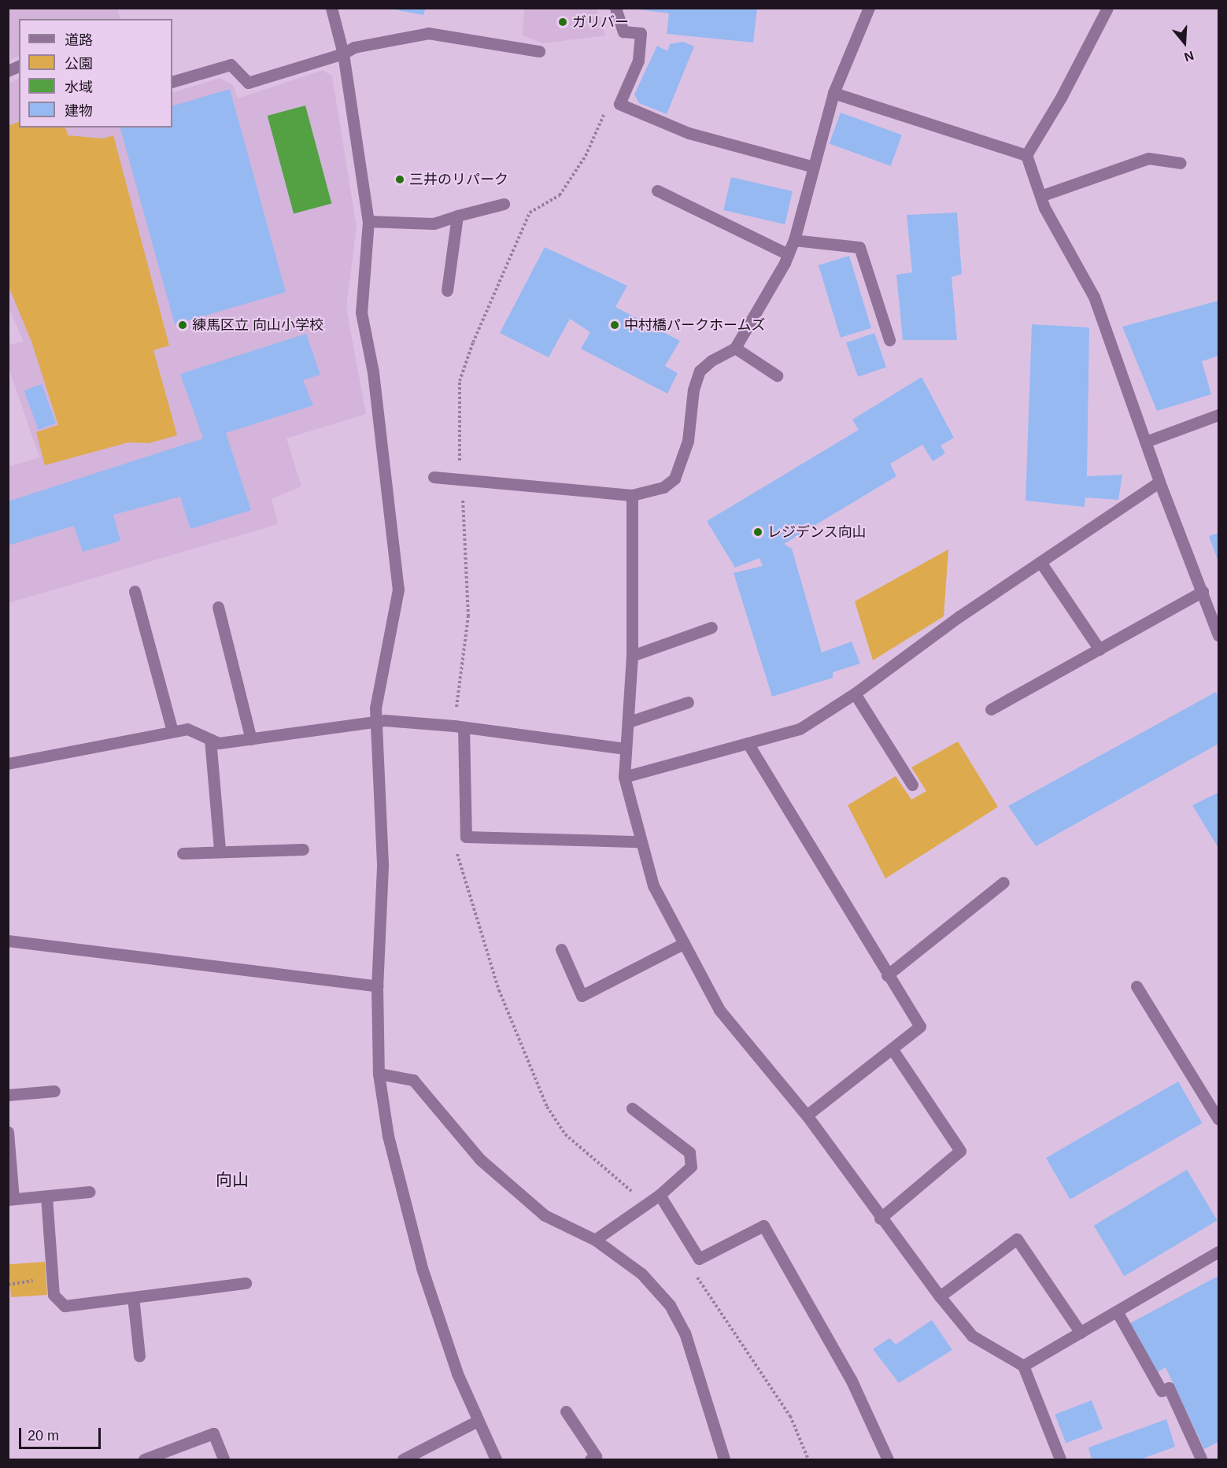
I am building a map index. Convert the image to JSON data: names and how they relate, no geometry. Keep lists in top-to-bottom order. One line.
{"districts":["向山"],"places":["ガリバー","三井のリパーク","練馬区立 向山小学校","中村橋パークホームズ","レジデンス向山"],"legend":["道路","公園","水域","建物"],"scale_bar":"20 m","north":"bottom"}
